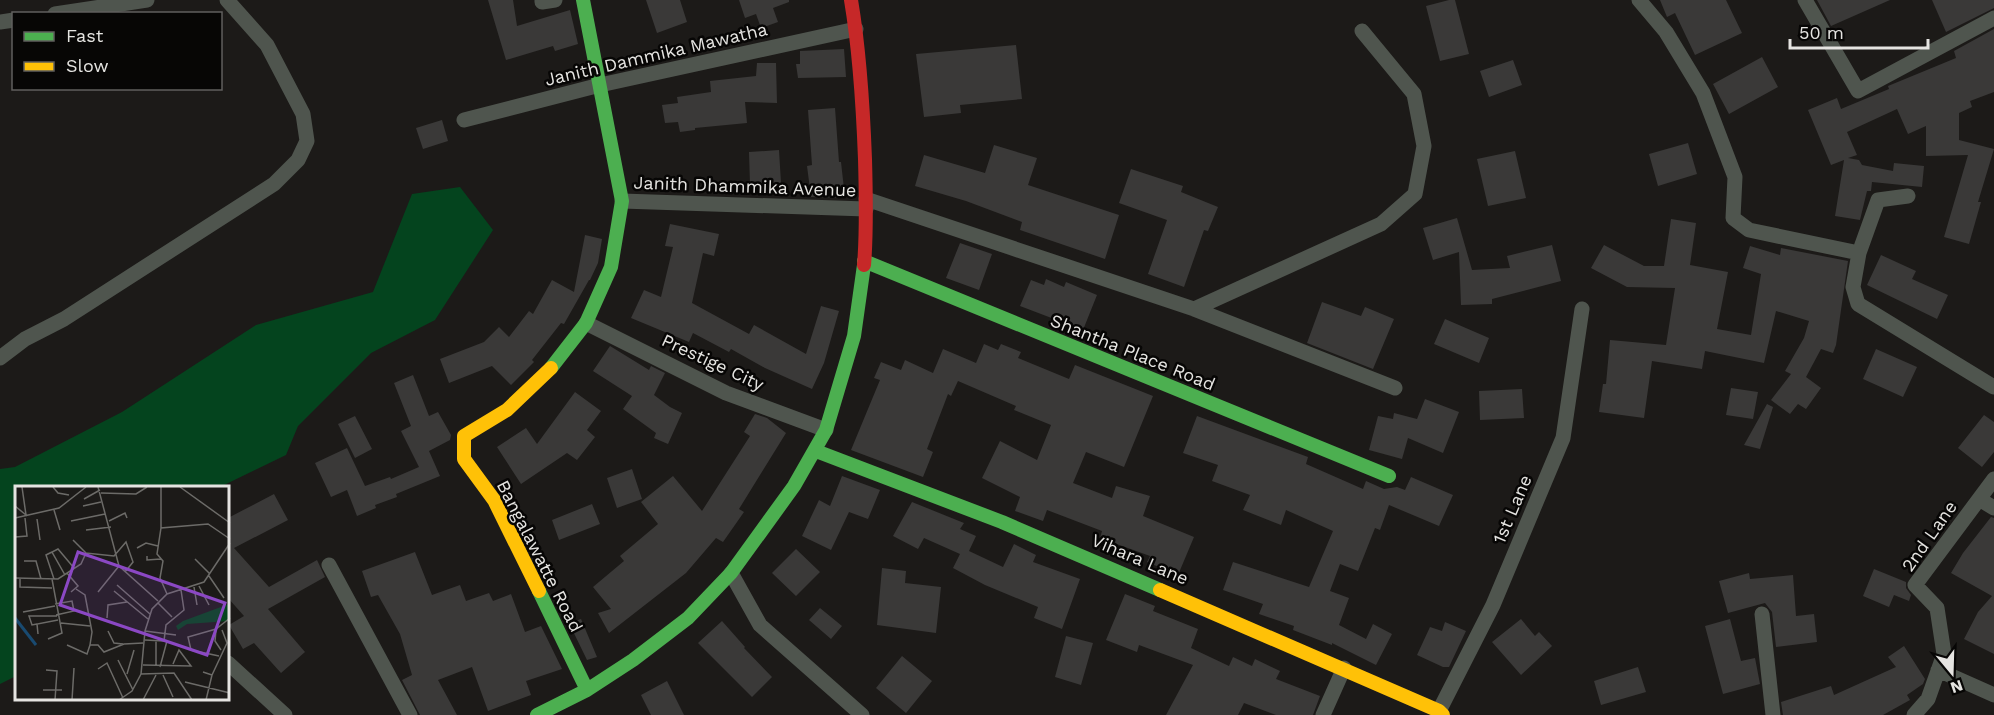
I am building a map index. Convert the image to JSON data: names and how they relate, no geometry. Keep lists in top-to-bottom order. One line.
{"streets":{"street":["Janith Dammika Mawatha","Janith Dhammika Avenue","Shantha Place Road","Prestige City","1st Lane","2nd Lane","Bangalawatte Road","Vihara Lane"]},"crossings":[["Janith Dammika Mawatha","Bangalawatte Road"],["Janith Dhammika Avenue","Bangalawatte Road"],["Prestige City","Bangalawatte Road"],["1st Lane","Vihara Lane"]],"legend":["Fast","Slow"],"scale_bar":"50 m","north":"bottom"}
